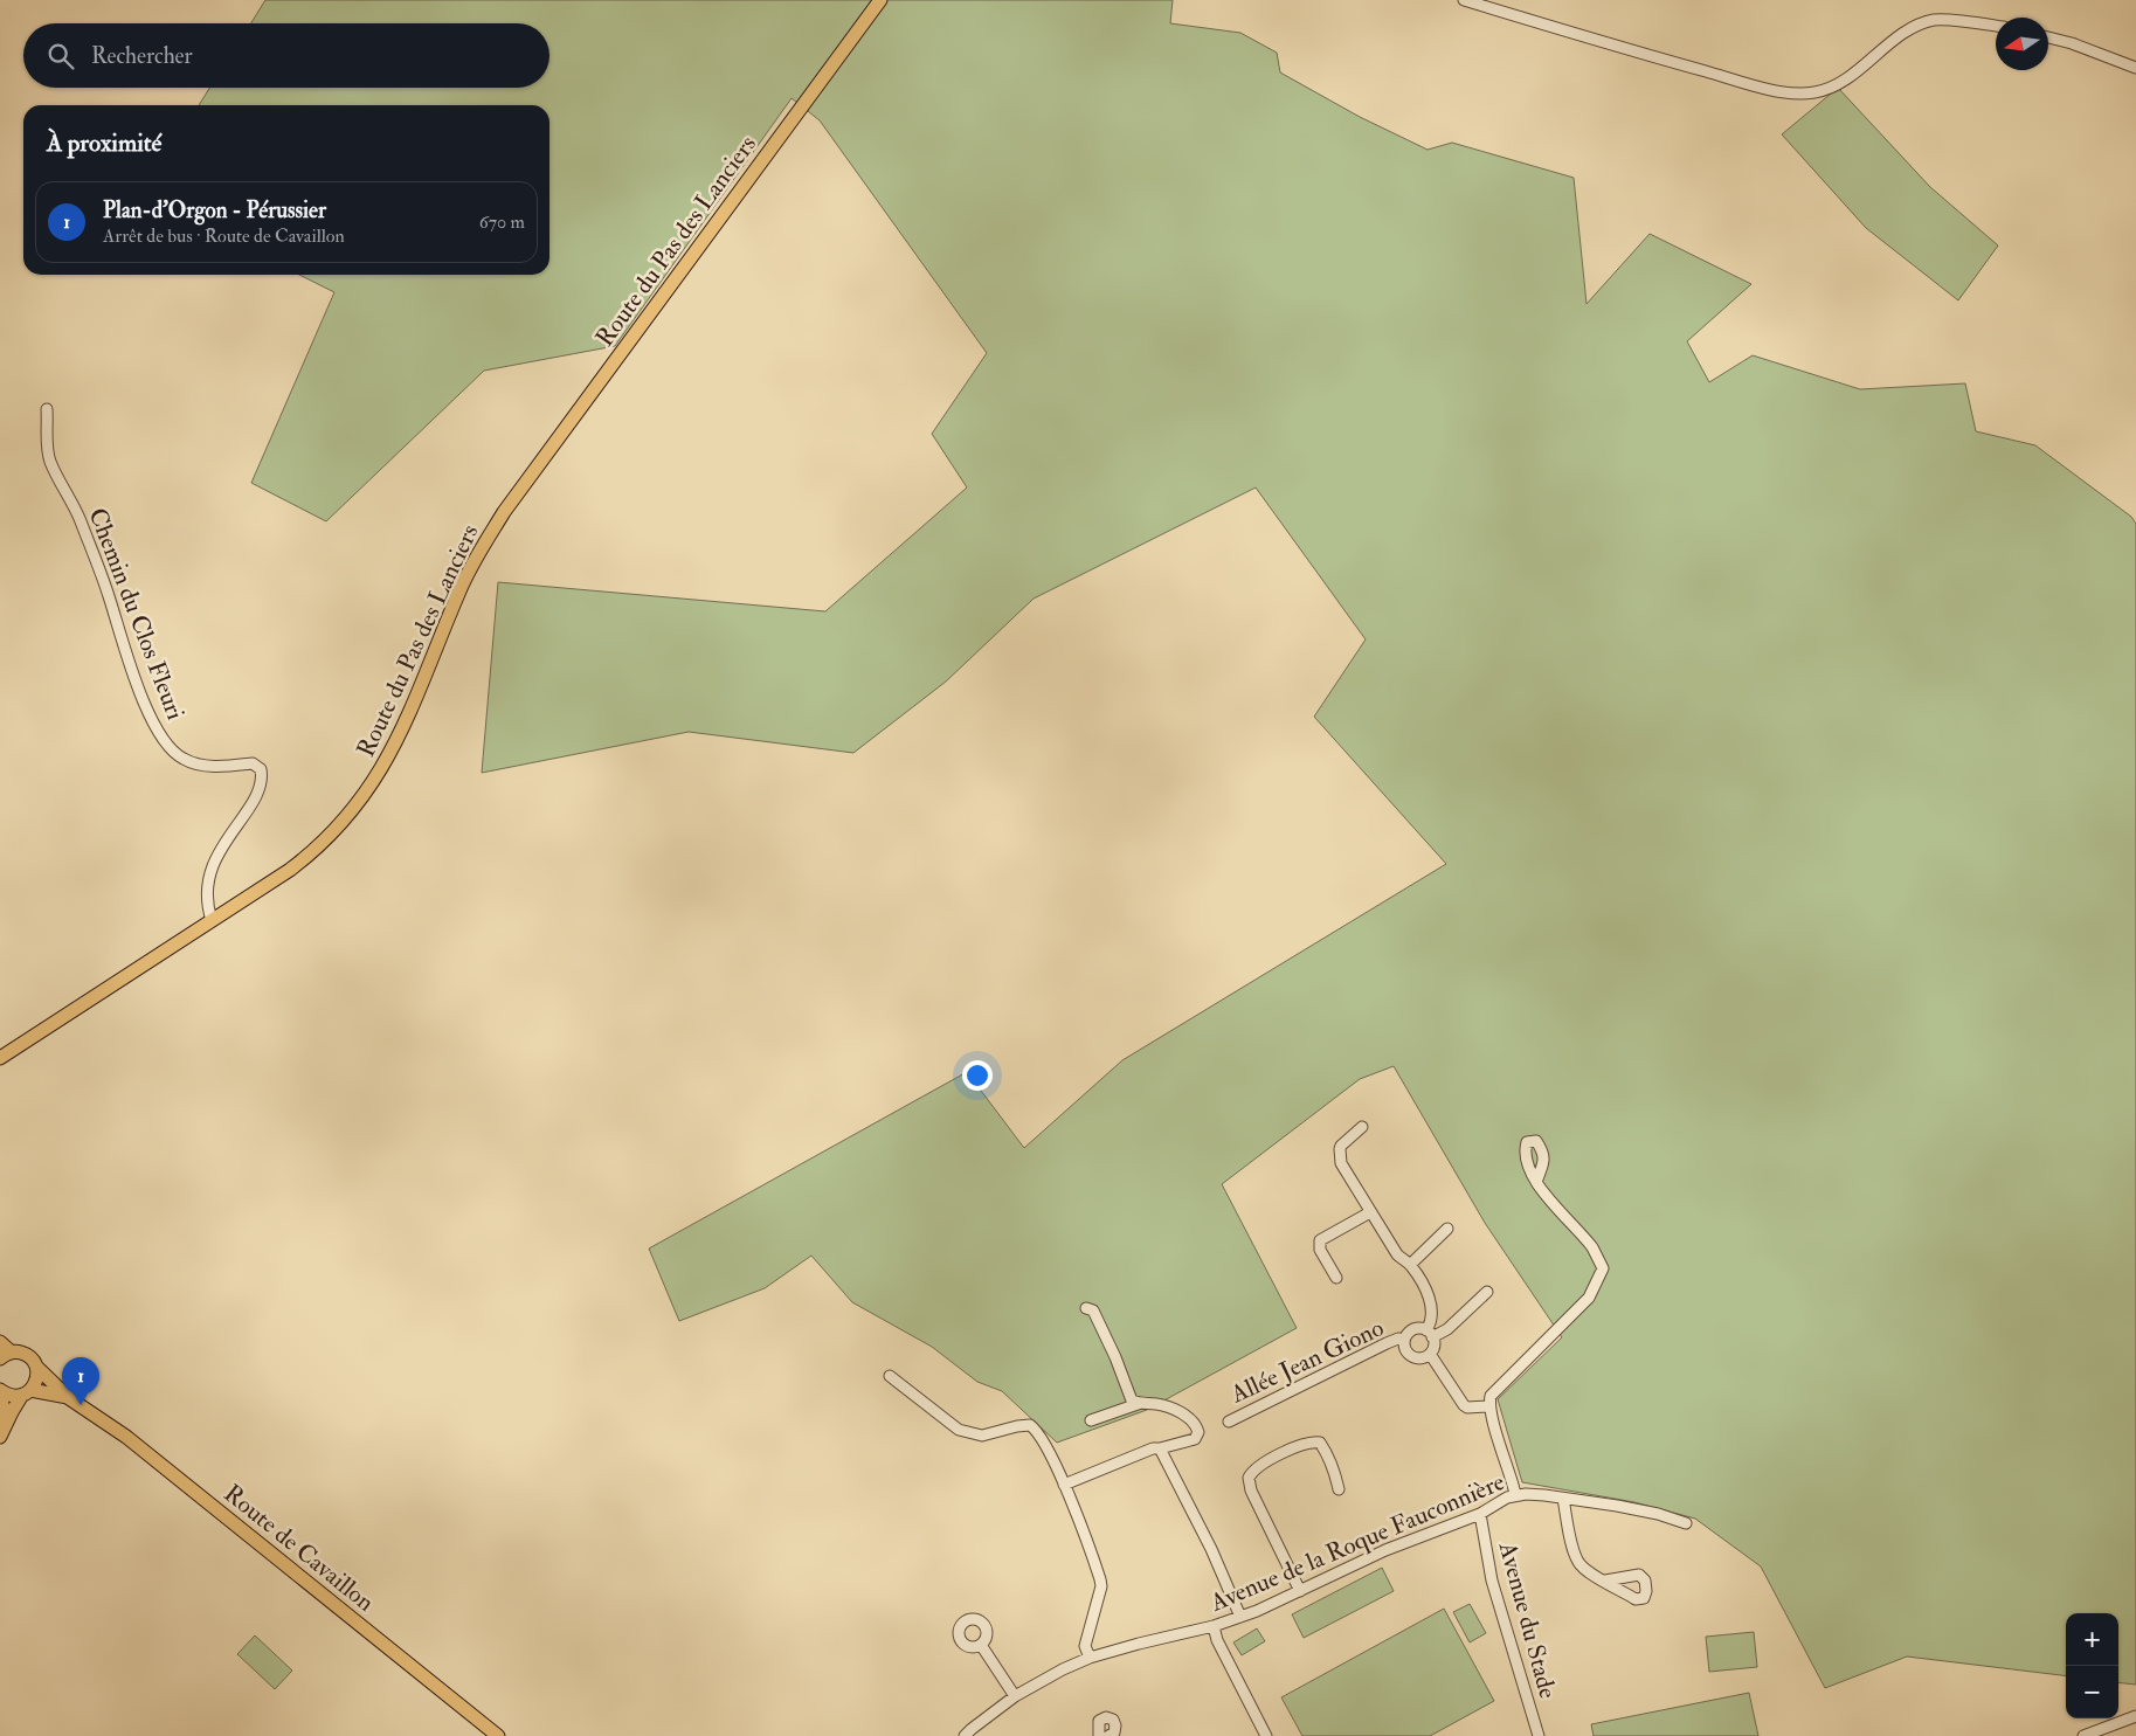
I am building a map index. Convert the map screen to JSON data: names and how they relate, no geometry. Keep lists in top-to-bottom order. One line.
{"streets":{"main road":["Route du Pas des Lanciers","Route de Cavaillon"],"street":["Chemin du Clos Fleuri","Allée Jean Giono","Avenue de la Roque Fauconnière","Avenue du Stade"]},"crossings":[["Route du Pas des Lanciers","Chemin du Clos Fleuri"],["Avenue de la Roque Fauconnière","Avenue du Stade"]],"north":"left","page":{"search":"Rechercher","heading":"À proximité","list":[{"mark":"1","name":"Plan-d'Orgon - Pérussier","note":"Arrêt de bus · Route de Cavaillon","value":"670 m"}],"pins":"1","map_buttons":["+","−"]}}
